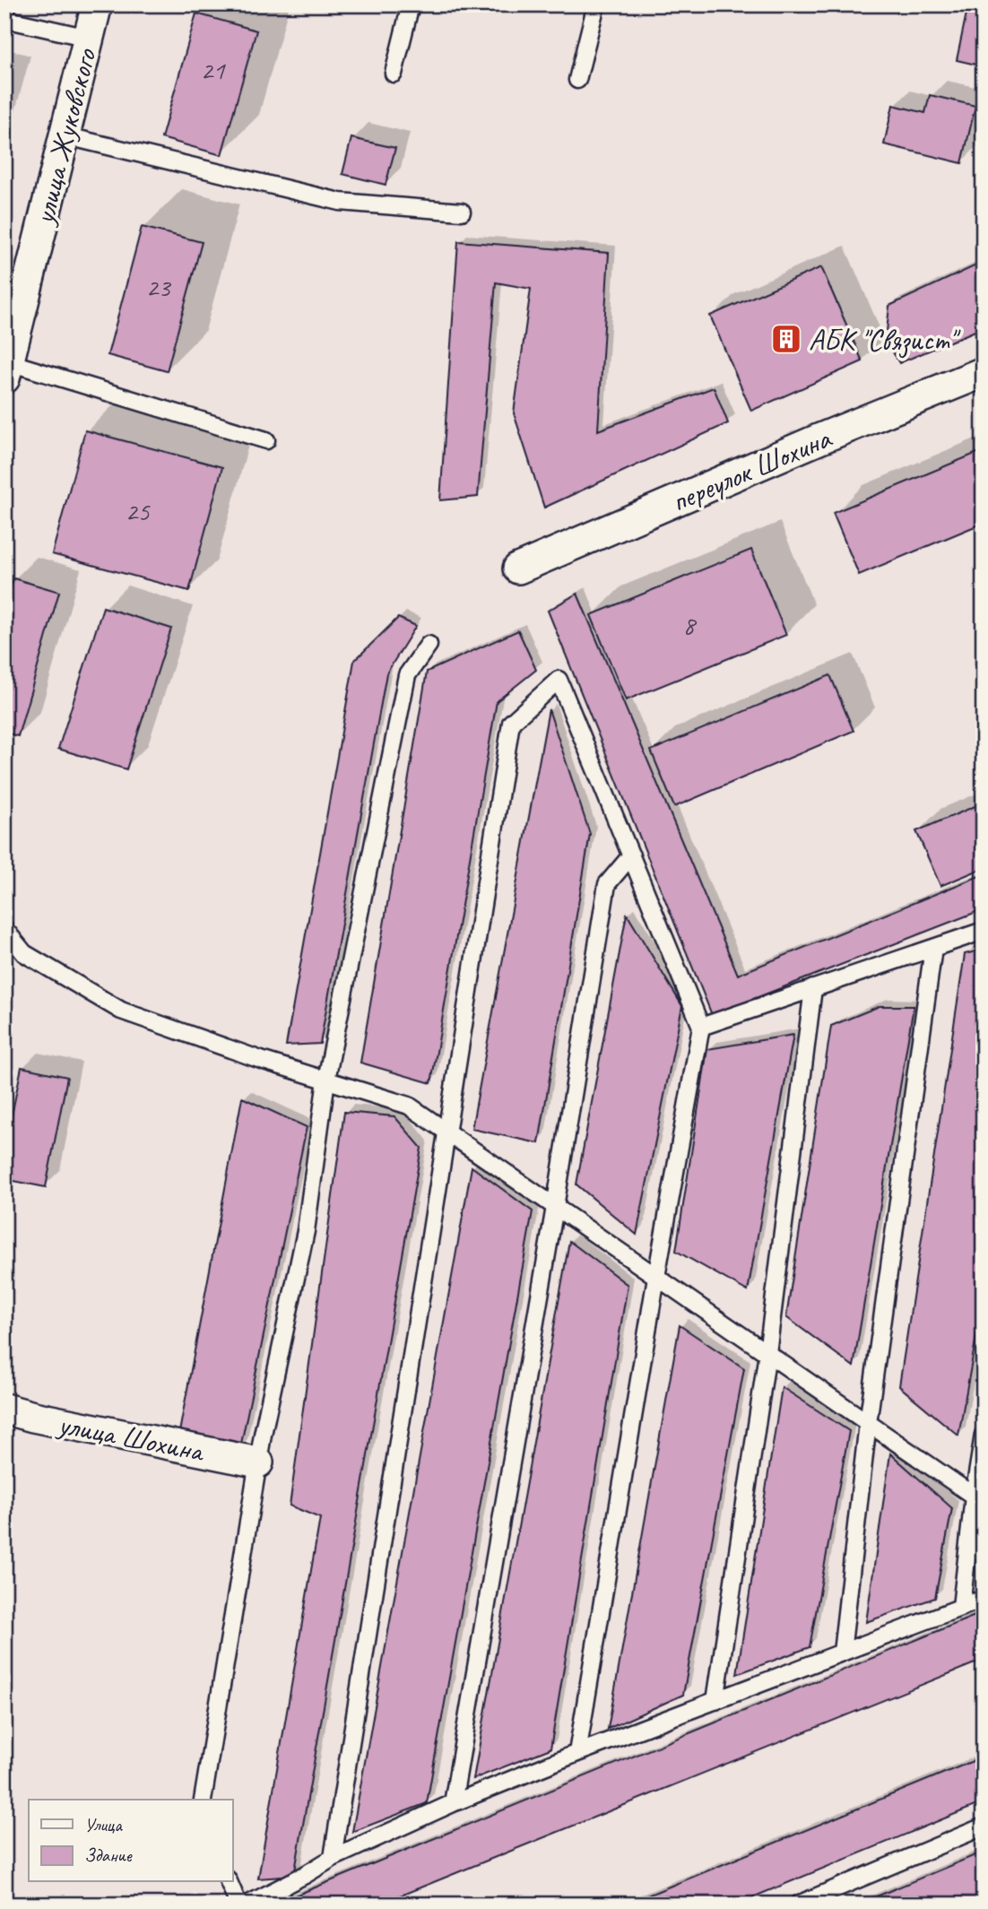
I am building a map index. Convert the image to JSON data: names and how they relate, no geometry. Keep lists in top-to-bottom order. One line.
{"streets":{"street":["улица Жуковского","переулок Шохина","улица Шохина"]},"places":{"building":["АБК \"Связист\""]},"house_numbers":["21","23","25","8"],"legend":["Улица","Здание"]}
